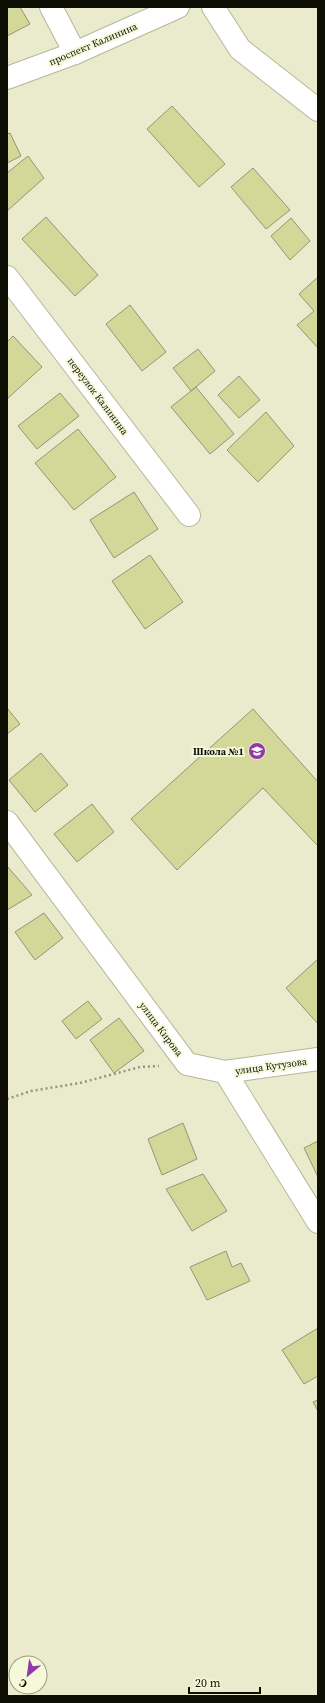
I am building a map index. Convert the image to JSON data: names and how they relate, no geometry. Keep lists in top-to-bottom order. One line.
{"streets":{"street":["проспект Калинина","переулок Калинина","улица Кирова","улица Кутузова"]},"crossings":[["улица Кирова","улица Кутузова"]],"places":{"school or university":["Школа №1"]},"scale_bar":"20 m","north":"bottom left"}
